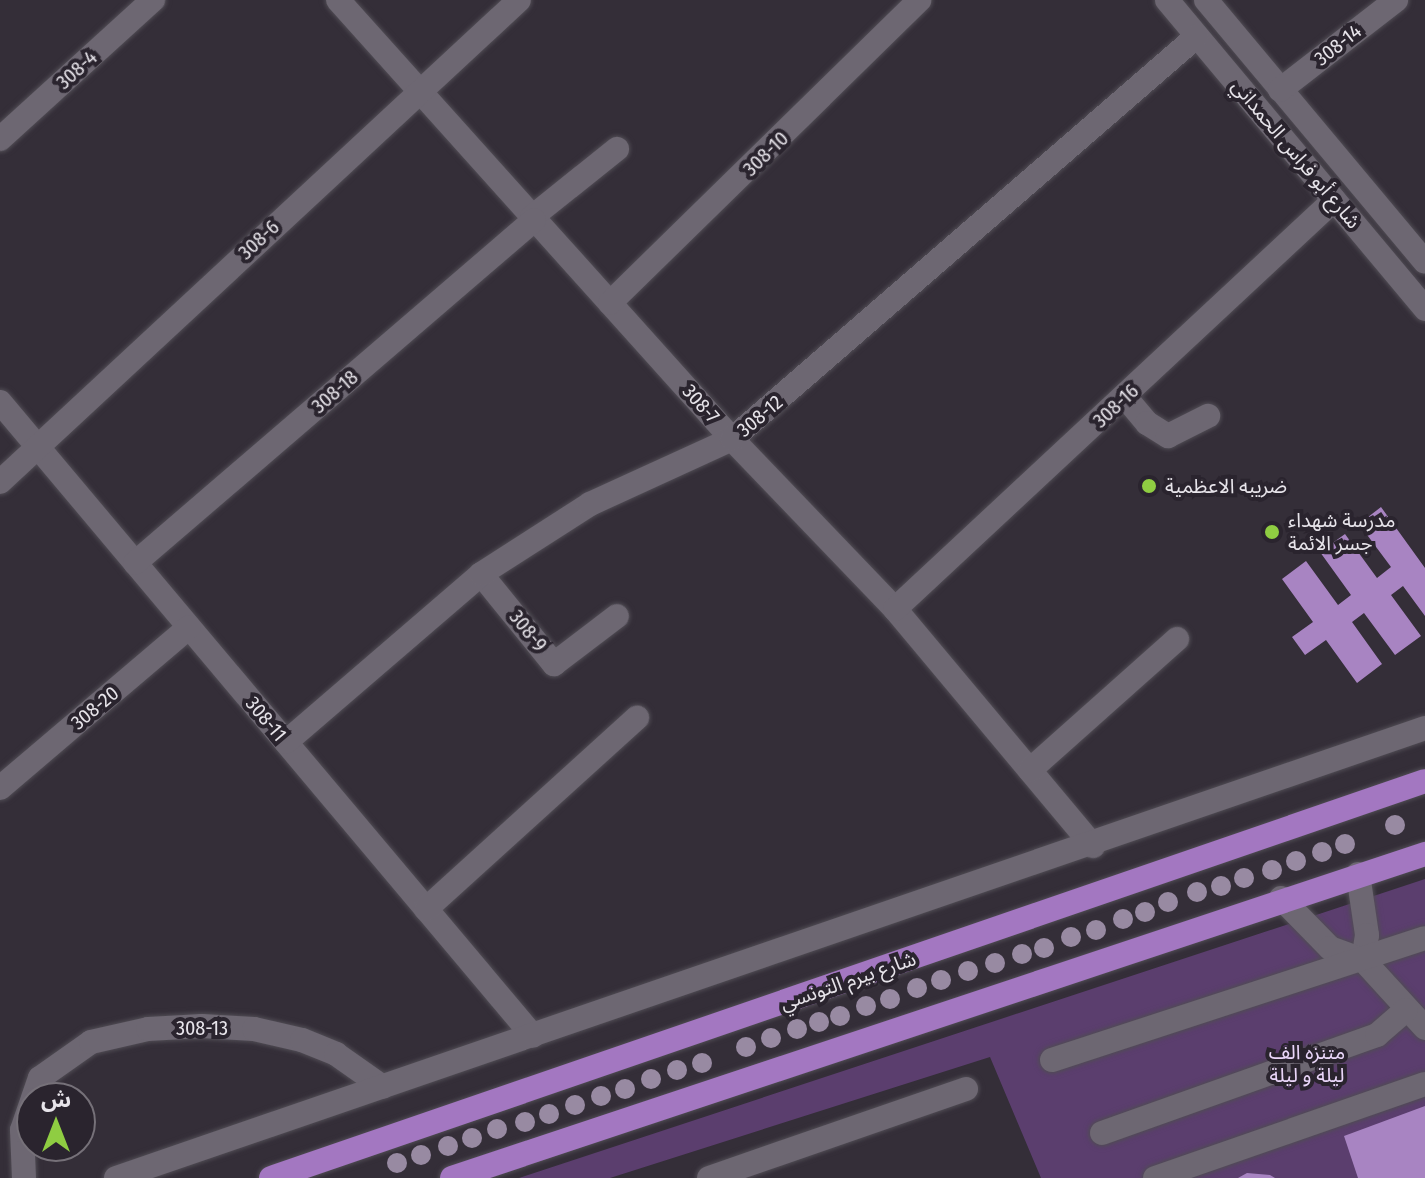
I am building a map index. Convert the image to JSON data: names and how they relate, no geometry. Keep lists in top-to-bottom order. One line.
{"streets":{"main road":["شارع بيرم التونسي"],"street":["308-14","308-4","308-10","شارع أبو فراس الحمداني","308-6","308-18","308-7","308-16","308-12","308-9","308-20","308-11","308-13"]},"crossings":[["308-14","شارع أبو فراس الحمداني"],["308-10","308-7"],["شارع أبو فراس الحمداني","308-16"],["شارع أبو فراس الحمداني","308-12"],["308-6","308-7"],["308-6","308-11"],["308-18","308-7"],["308-18","308-11"],["308-7","308-16"],["308-7","308-12"],["308-12","308-9"],["308-12","308-11"],["308-20","308-11"]],"parks":["متنزه الف ليلة و ليلة"],"places":["ضريبه الاعظمية","مدرسة شهداء جسر الائمة"],"north":"top"}
